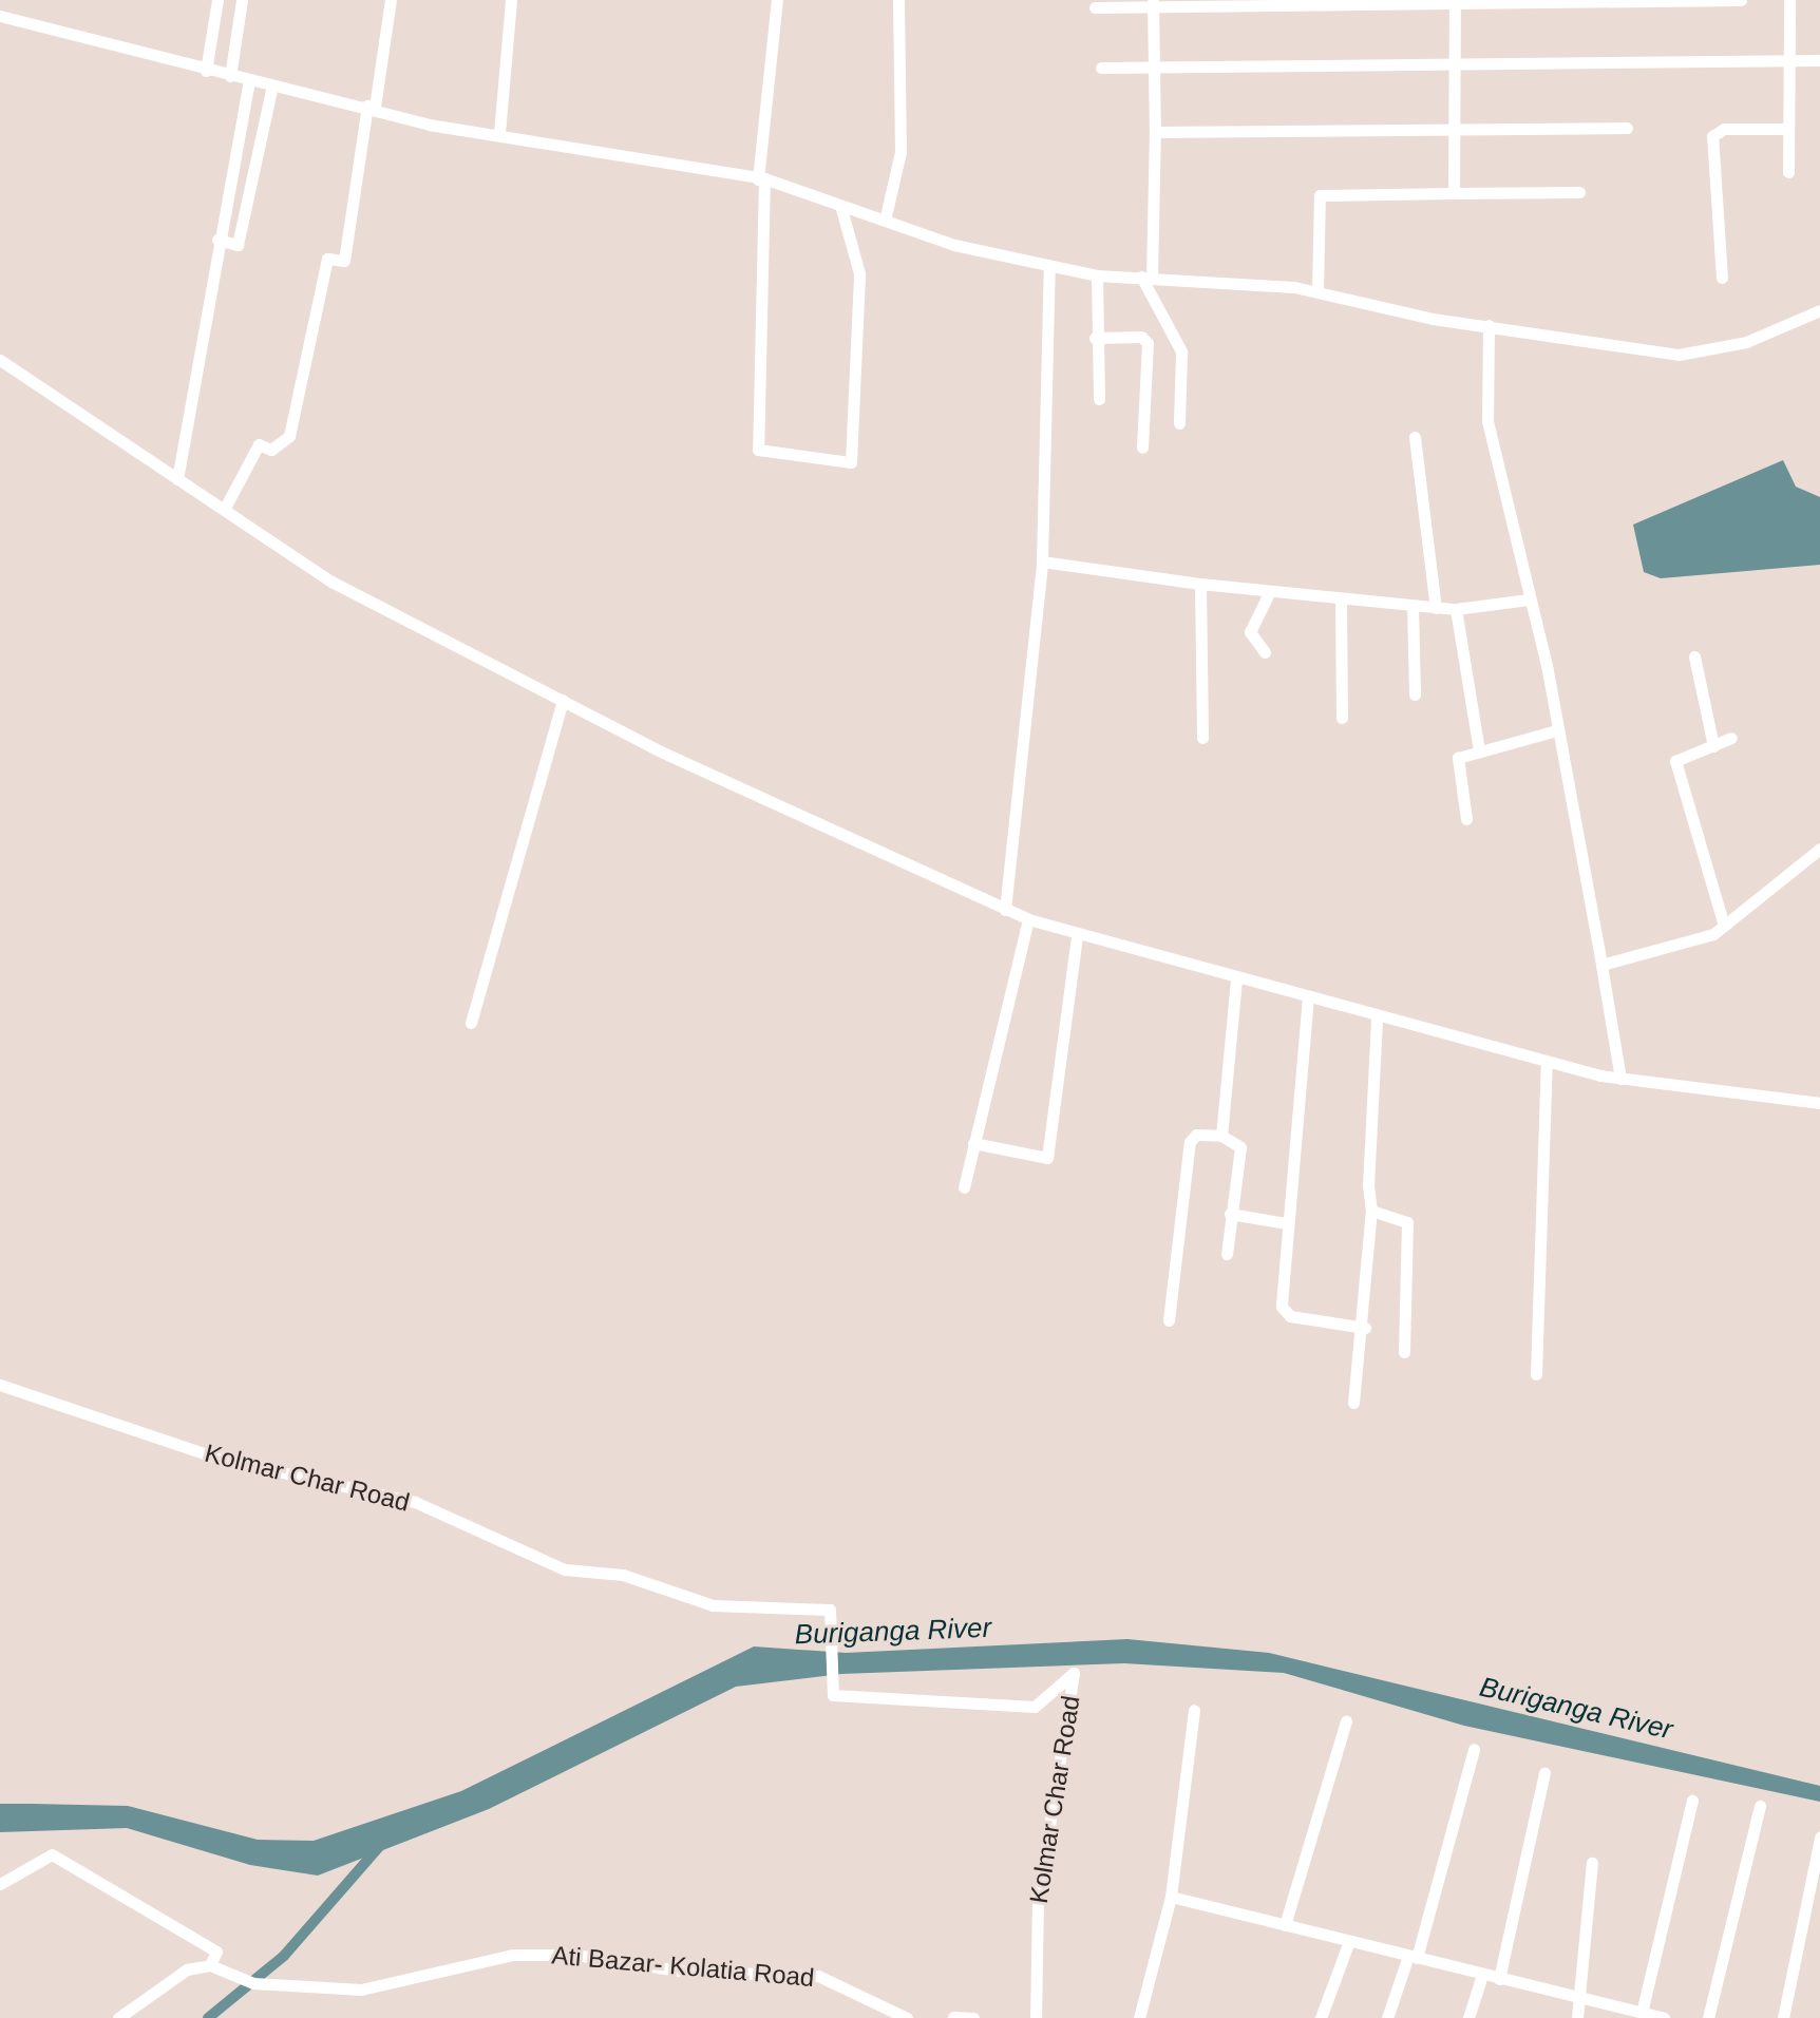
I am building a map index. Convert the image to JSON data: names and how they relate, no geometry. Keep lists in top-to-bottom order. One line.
{"streets":{"street":["Kolmar Char Road","Ati Bazar- Kolatia Road"]},"water":["Buriganga River"]}
